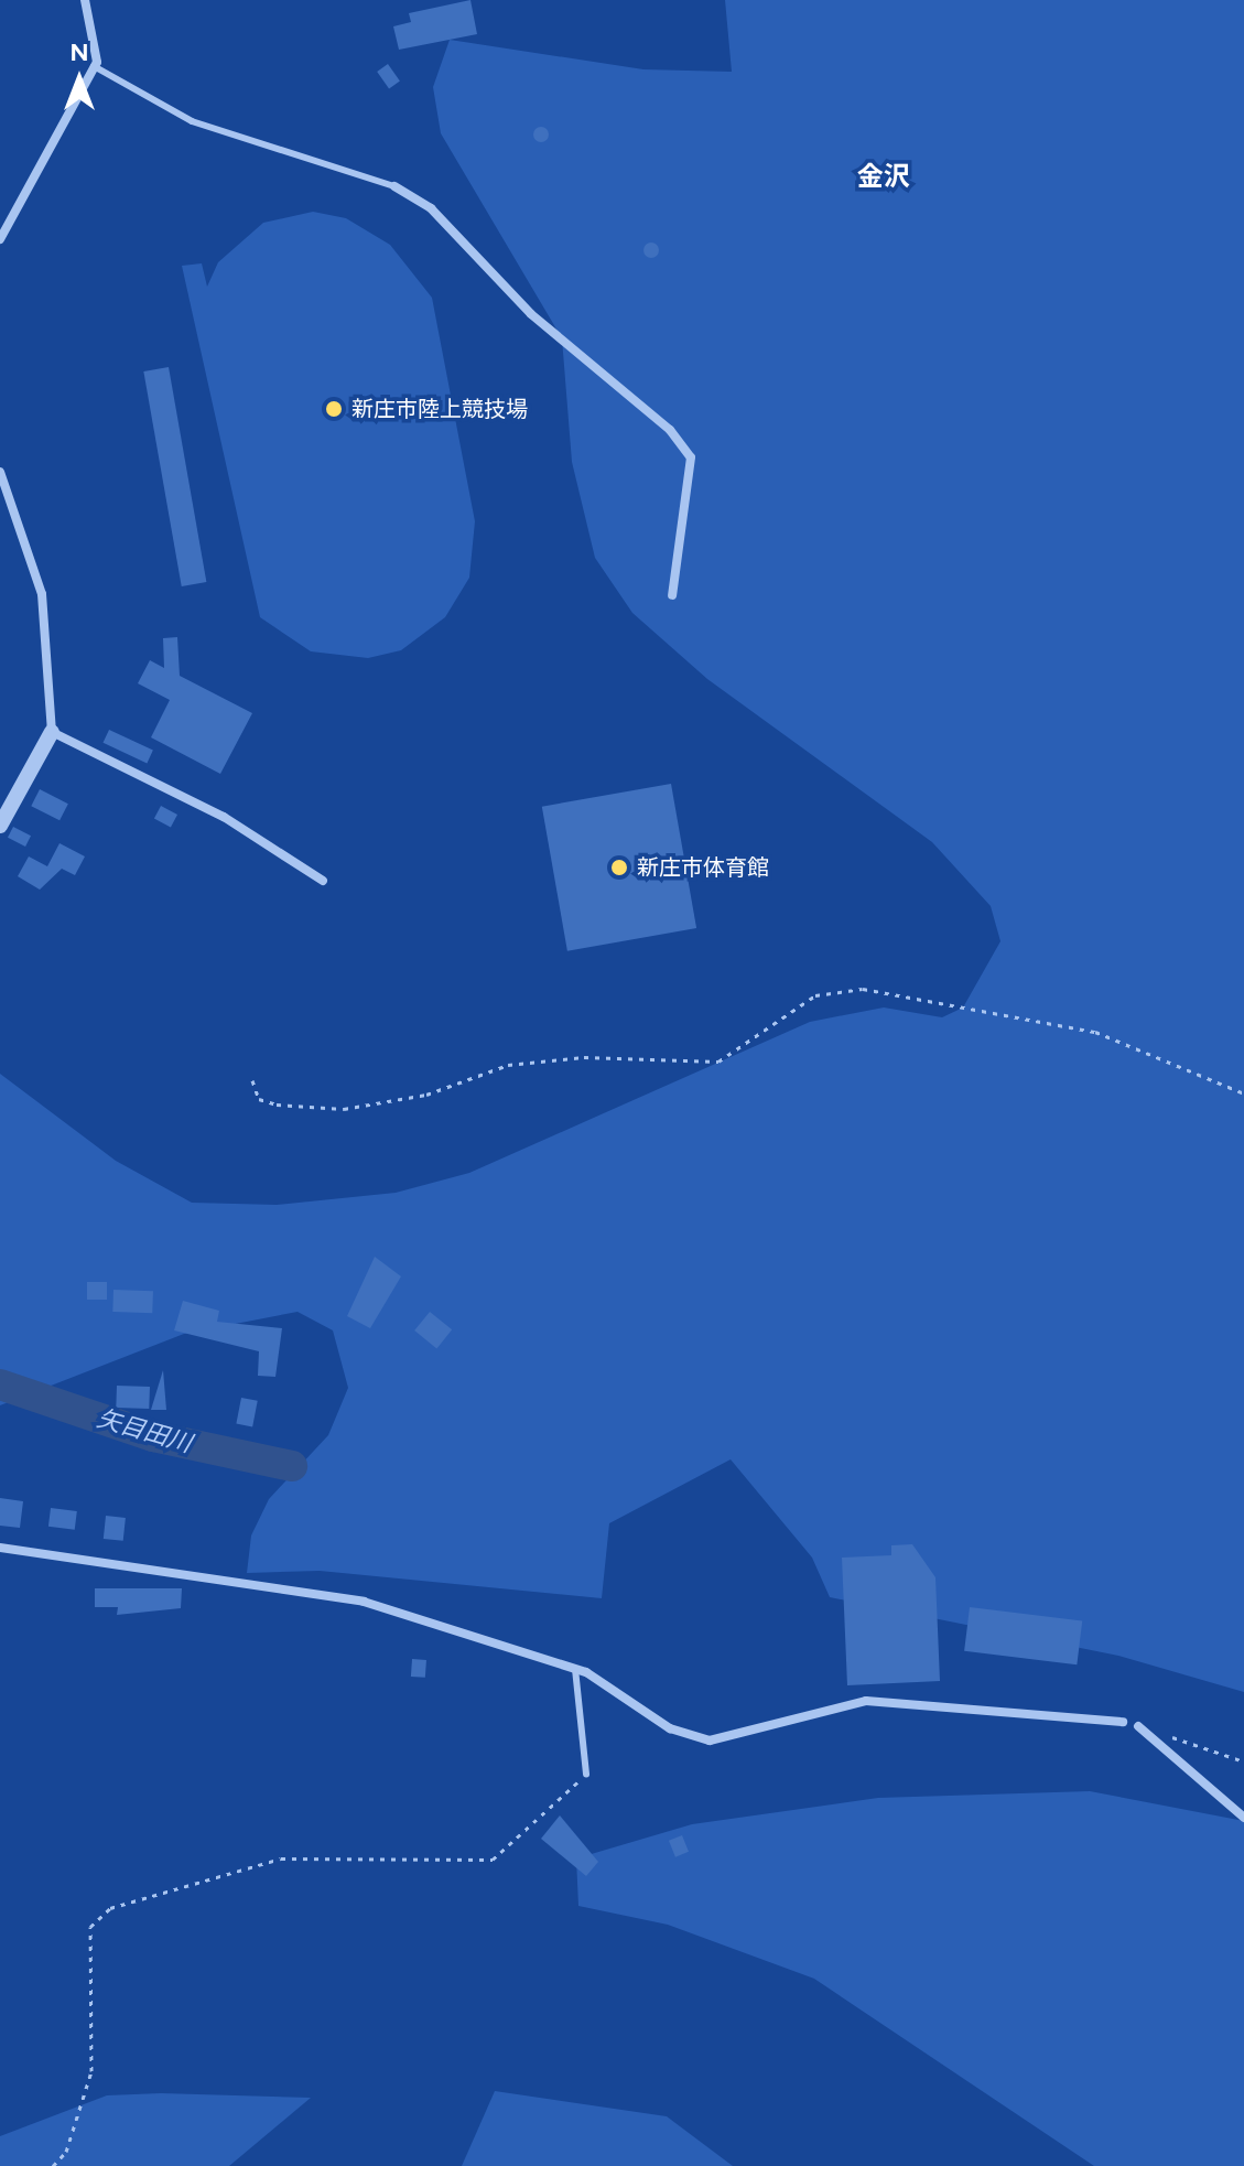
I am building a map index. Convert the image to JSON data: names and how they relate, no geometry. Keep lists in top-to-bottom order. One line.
{"districts":["金沢"],"water":["矢目田川"],"places":["新庄市陸上競技場","新庄市体育館"],"north":"top"}
